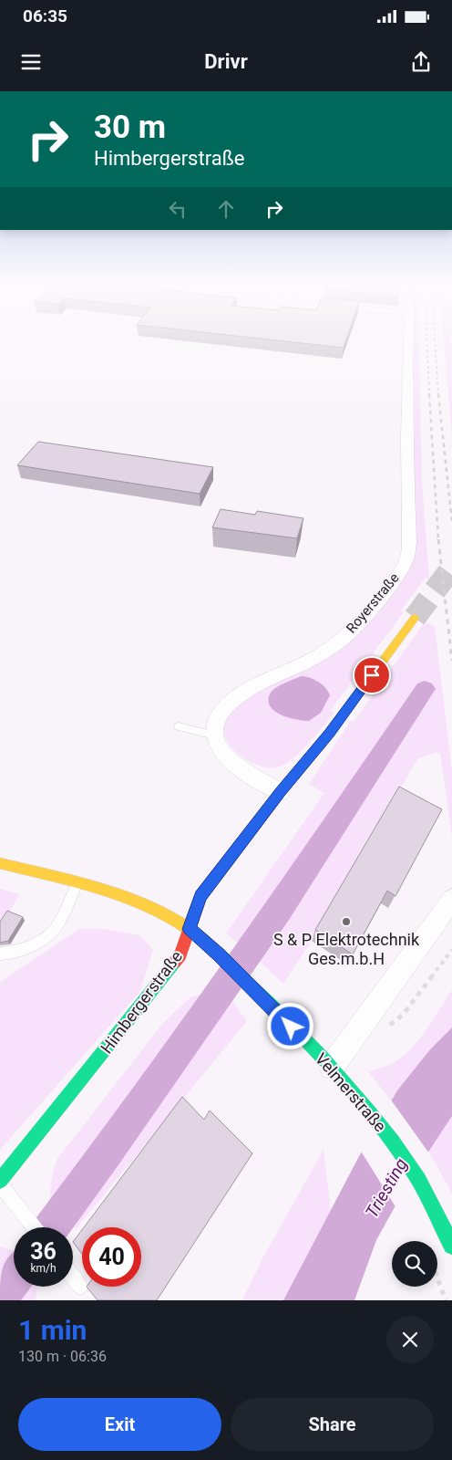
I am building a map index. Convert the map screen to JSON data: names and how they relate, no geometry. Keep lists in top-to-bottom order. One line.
{"streets":{"street":["Royerstraße","Himbergerstraße","Velmerstraße"]},"crossings":[["Himbergerstraße","Velmerstraße"]],"water":["Triesting"],"places":["S & P Elektrotechnik Ges.m.b.H"],"page":{"status":"06:35","header":"Drivr","turn":["30 m","Himbergerstraße"],"speed":"36 km/h","limit":"40","heading":["1 min","130 m · 06:36"],"buttons":["Exit","Share"]}}
